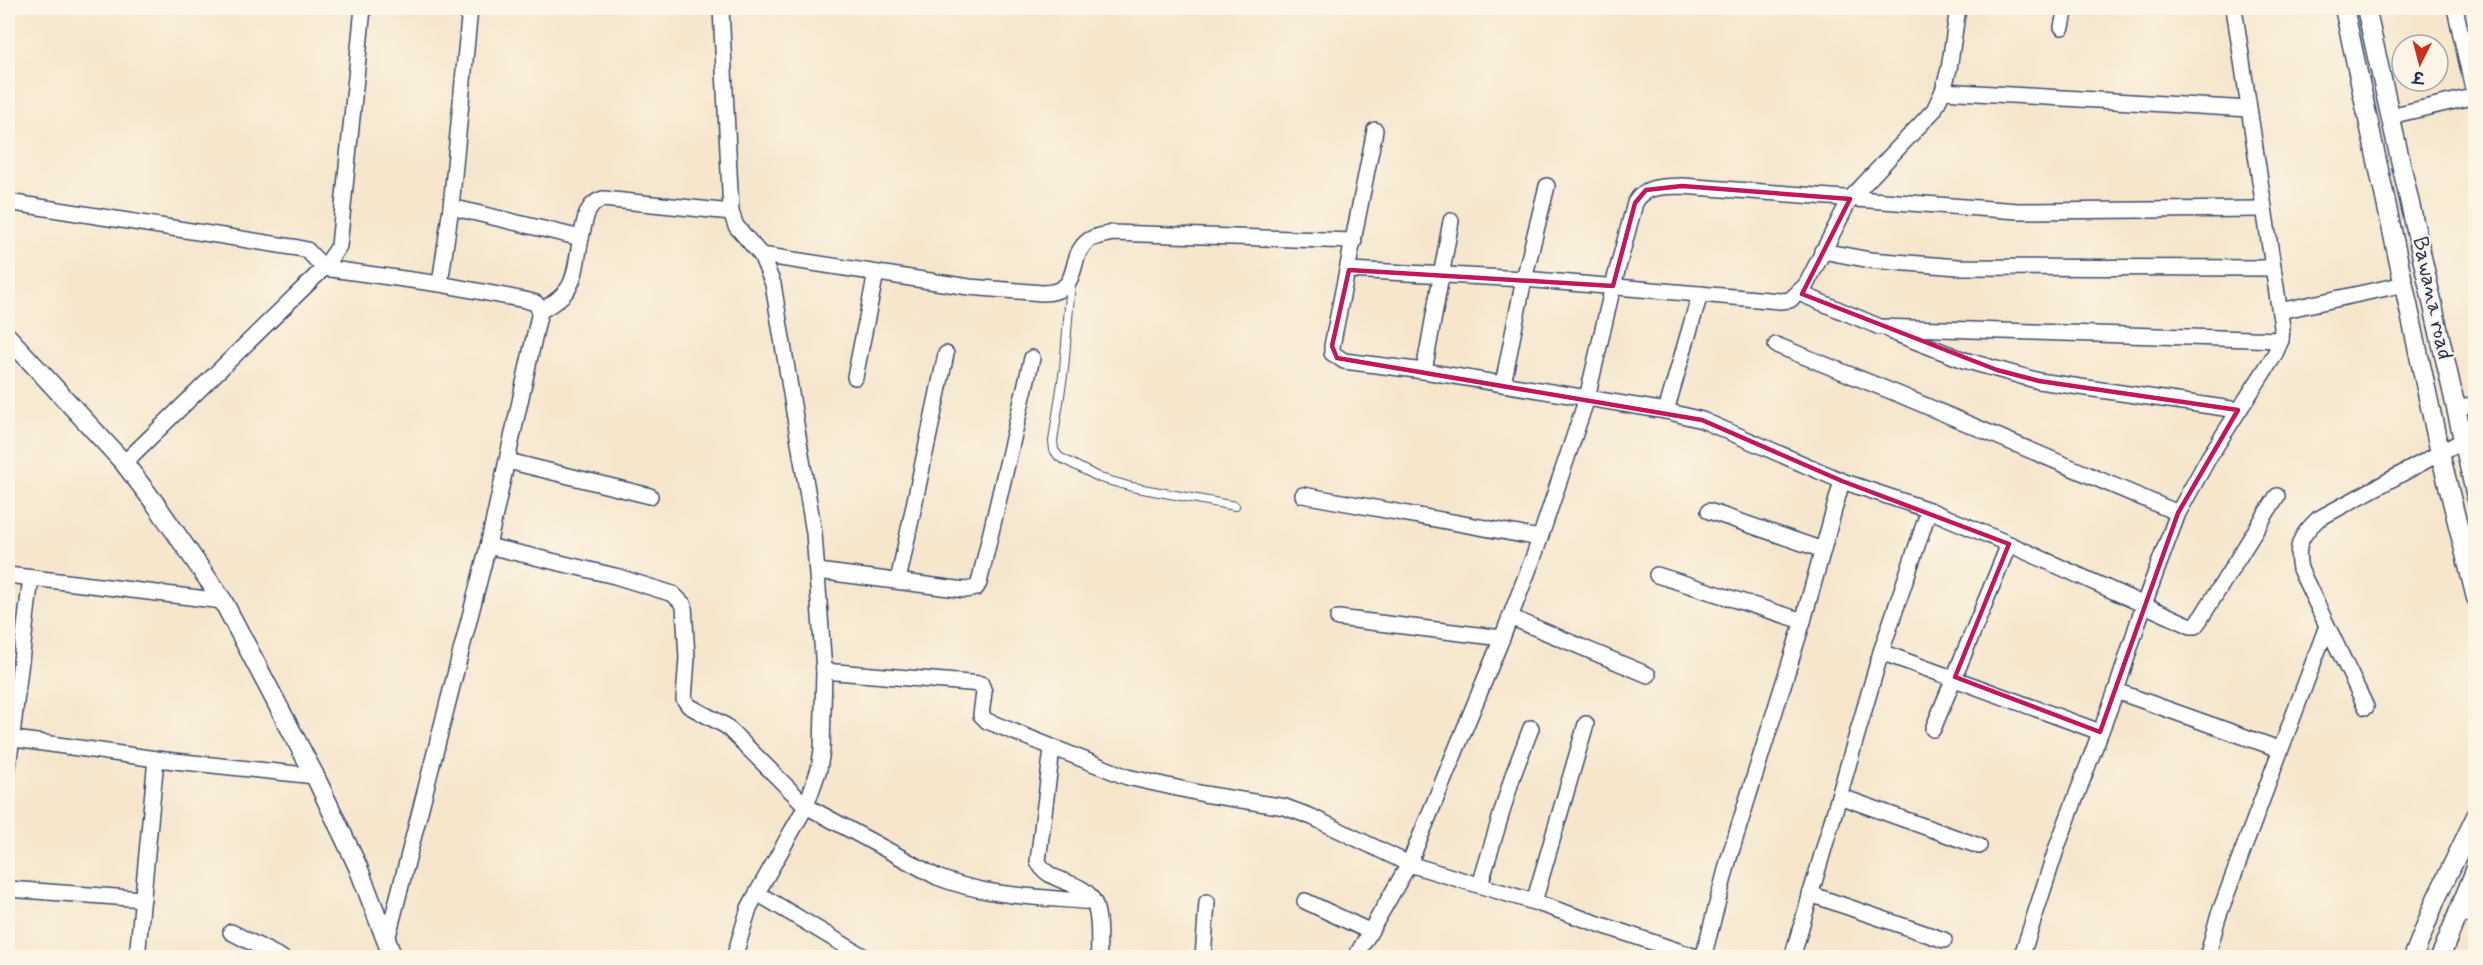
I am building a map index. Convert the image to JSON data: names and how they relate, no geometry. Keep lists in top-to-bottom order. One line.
{"streets":{"street":["Bawana road"]},"north":"bottom"}
